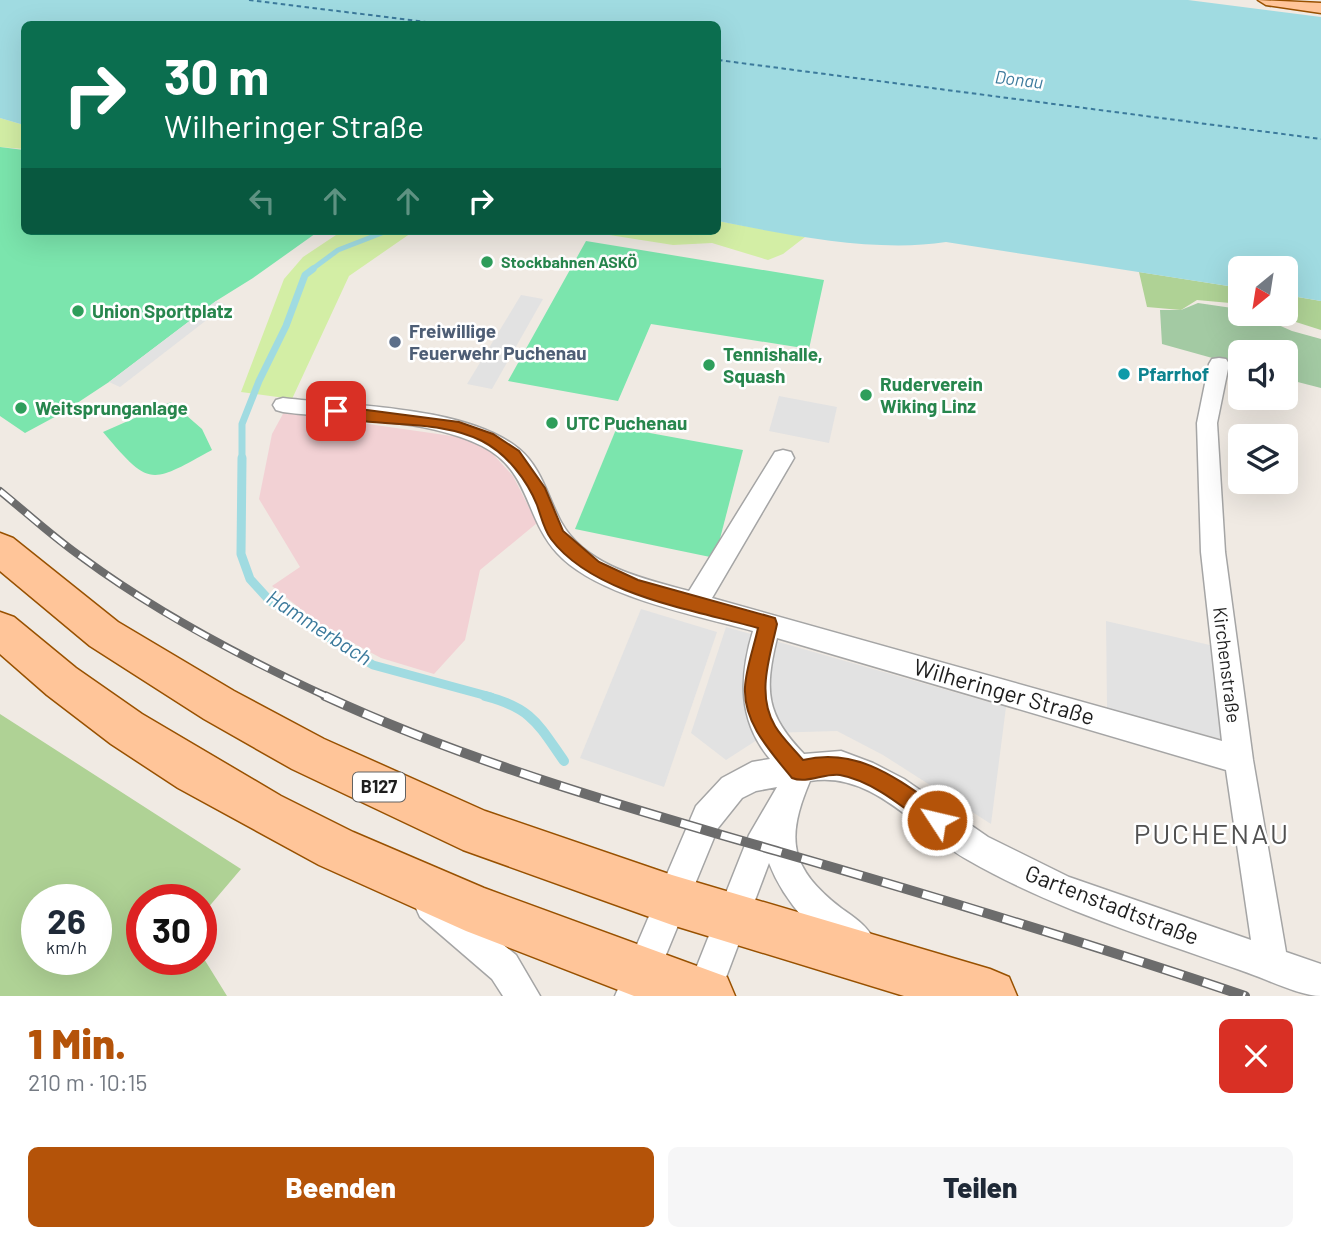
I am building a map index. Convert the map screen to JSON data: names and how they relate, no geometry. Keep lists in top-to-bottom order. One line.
{"streets":{"main road":["B127"],"street":["Kirchenstraße","Wilheringer Straße","Gartenstadtstraße"]},"crossings":[["Kirchenstraße","Wilheringer Straße"],["Kirchenstraße","Gartenstadtstraße"],["B127","Gartenstadtstraße"]],"districts":["PUCHENAU"],"water":["Donau","Hammerbach"],"places":["Stockbahnen ASKÖ","Union Sportplatz","Freiwillige Feuerwehr Puchenau","Tennishalle, Squash","Pfarrhof","Ruderverein Wiking Linz","Weitsprunganlage","UTC Puchenau"],"north":"bottom left","page":{"turn":["30 m","Wilheringer Straße"],"speed":"26 km/h","limit":"30","heading":["1 Min.","210 m · 10:15"],"buttons":["Beenden","Teilen"]}}
